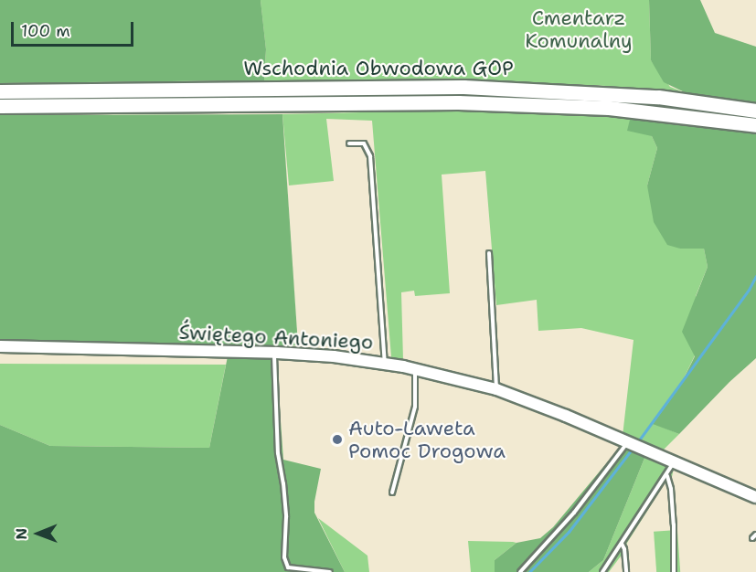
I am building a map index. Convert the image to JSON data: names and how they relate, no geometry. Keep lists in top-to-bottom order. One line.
{"streets":{"highway":["Wschodnia Obwodowa GOP"],"street":["Świętego Antoniego"]},"parks":["Cmentarz Komunalny"],"places":["Auto-Laweta Pomoc Drogowa"],"scale_bar":"100 m","north":"left"}
